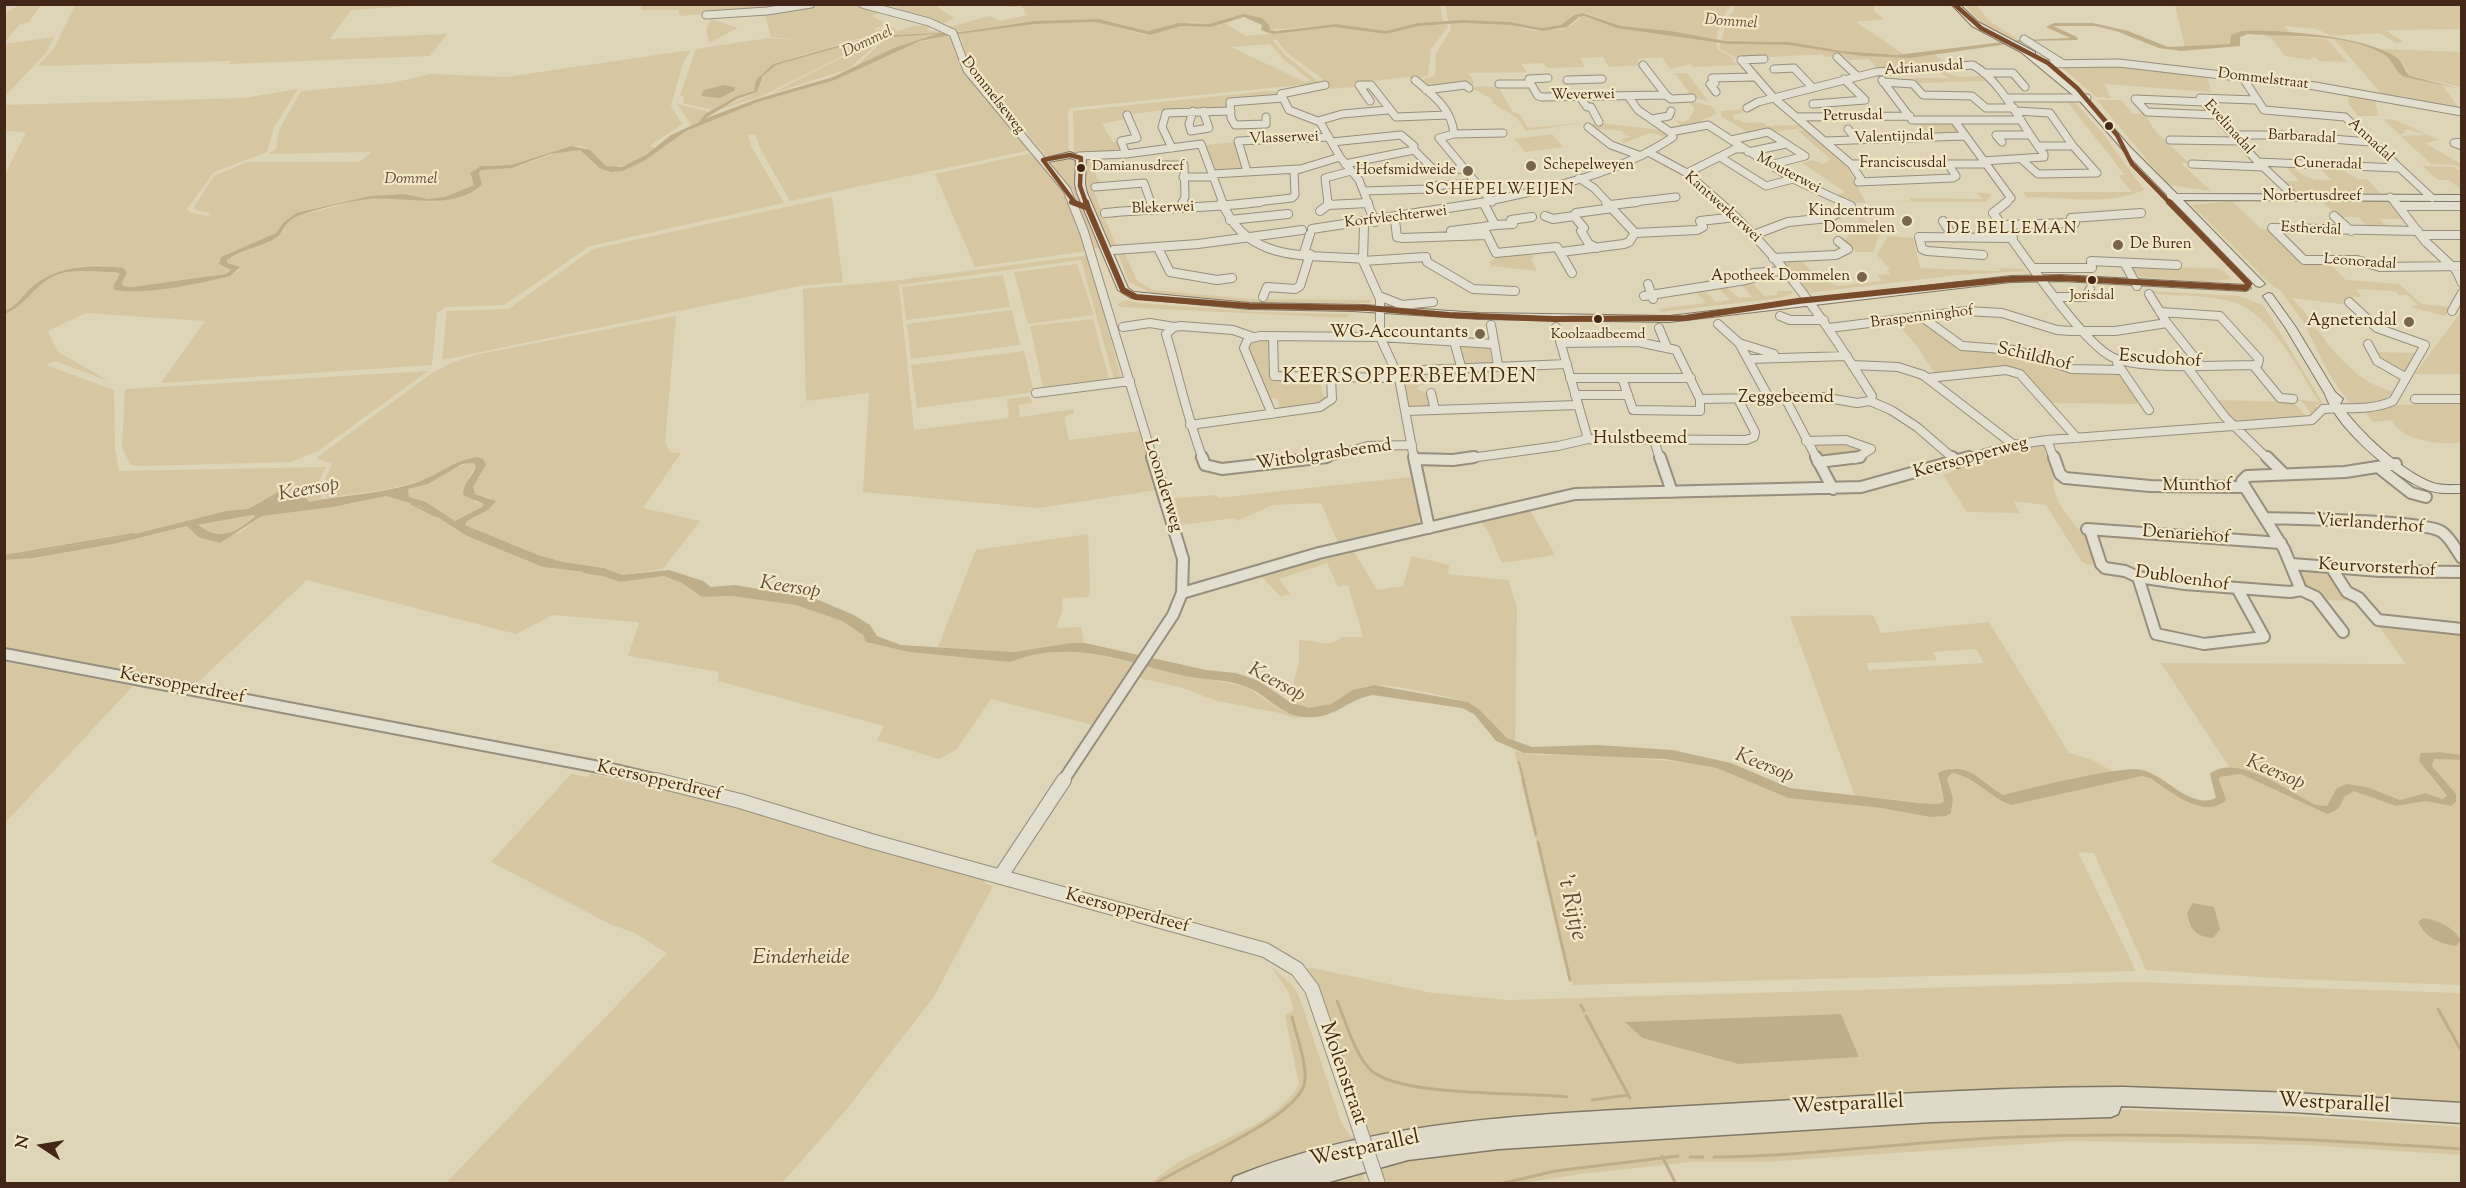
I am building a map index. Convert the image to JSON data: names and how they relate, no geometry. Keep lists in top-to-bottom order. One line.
{"streets":{"main road":["Westparallel"],"street":["Adrianusdal","Dommelstraat","Dommelseweg","Weverwei","Petrusdal","Evelinadal","Valentijndal","Barbaradal","Vlasserwei","Annadal","Franciscusdal","Cuneradal","Mouterwei","Norbertusdreef","Kantwerkerwei","Blekerwei","Korfvlechterwei","Estherdal","Leonoradal","Braspenninghof","Schildhof","Escudohof","Zeggebeemd","Hulstbeemd","Witbolgrasbeemd","Keersopperweg","Loonderweg","Munthof","Vierlanderhof","Denariehof","Keurvorsterhof","Dubloenhof","Keersopperdreef","Molenstraat"]},"crossings":[["Adrianusdal","Franciscusdal"],["Dommelseweg","Loonderweg"],["Petrusdal","Franciscusdal"],["Evelinadal","Barbaradal"],["Evelinadal","Annadal"],["Evelinadal","Cuneradal"],["Evelinadal","Norbertusdreef"],["Valentijndal","Franciscusdal"],["Barbaradal","Annadal"],["Annadal","Cuneradal"],["Annadal","Norbertusdreef"],["Mouterwei","Kantwerkerwei"],["Kantwerkerwei","Korfvlechterwei"],["Kantwerkerwei","Braspenninghof"],["Kantwerkerwei","Zeggebeemd"],["Korfvlechterwei","Loonderweg"],["Estherdal","Leonoradal"],["Braspenninghof","Schildhof"],["Braspenninghof","Escudohof"],["Zeggebeemd","Hulstbeemd"],["Zeggebeemd","Keersopperweg"],["Keersopperweg","Munthof"],["Denariehof","Dubloenhof"],["Keersopperdreef","Molenstraat"]],"districts":["SCHEPELWEIJEN","DE BELLEMAN","KEERSOPPERBEEMDEN"],"water":["Dommel","Keersop","'t Rijtje"],"parks":["Einderheide"],"places":["Schepelweyen","Damianusdreef","Hoefsmidweide","Kindcentrum Dommelen","De Buren","Apotheek Dommelen","Jorisdal","Koolzaadbeemd","Agnetendal","WG-Accountants"],"north":"left"}
